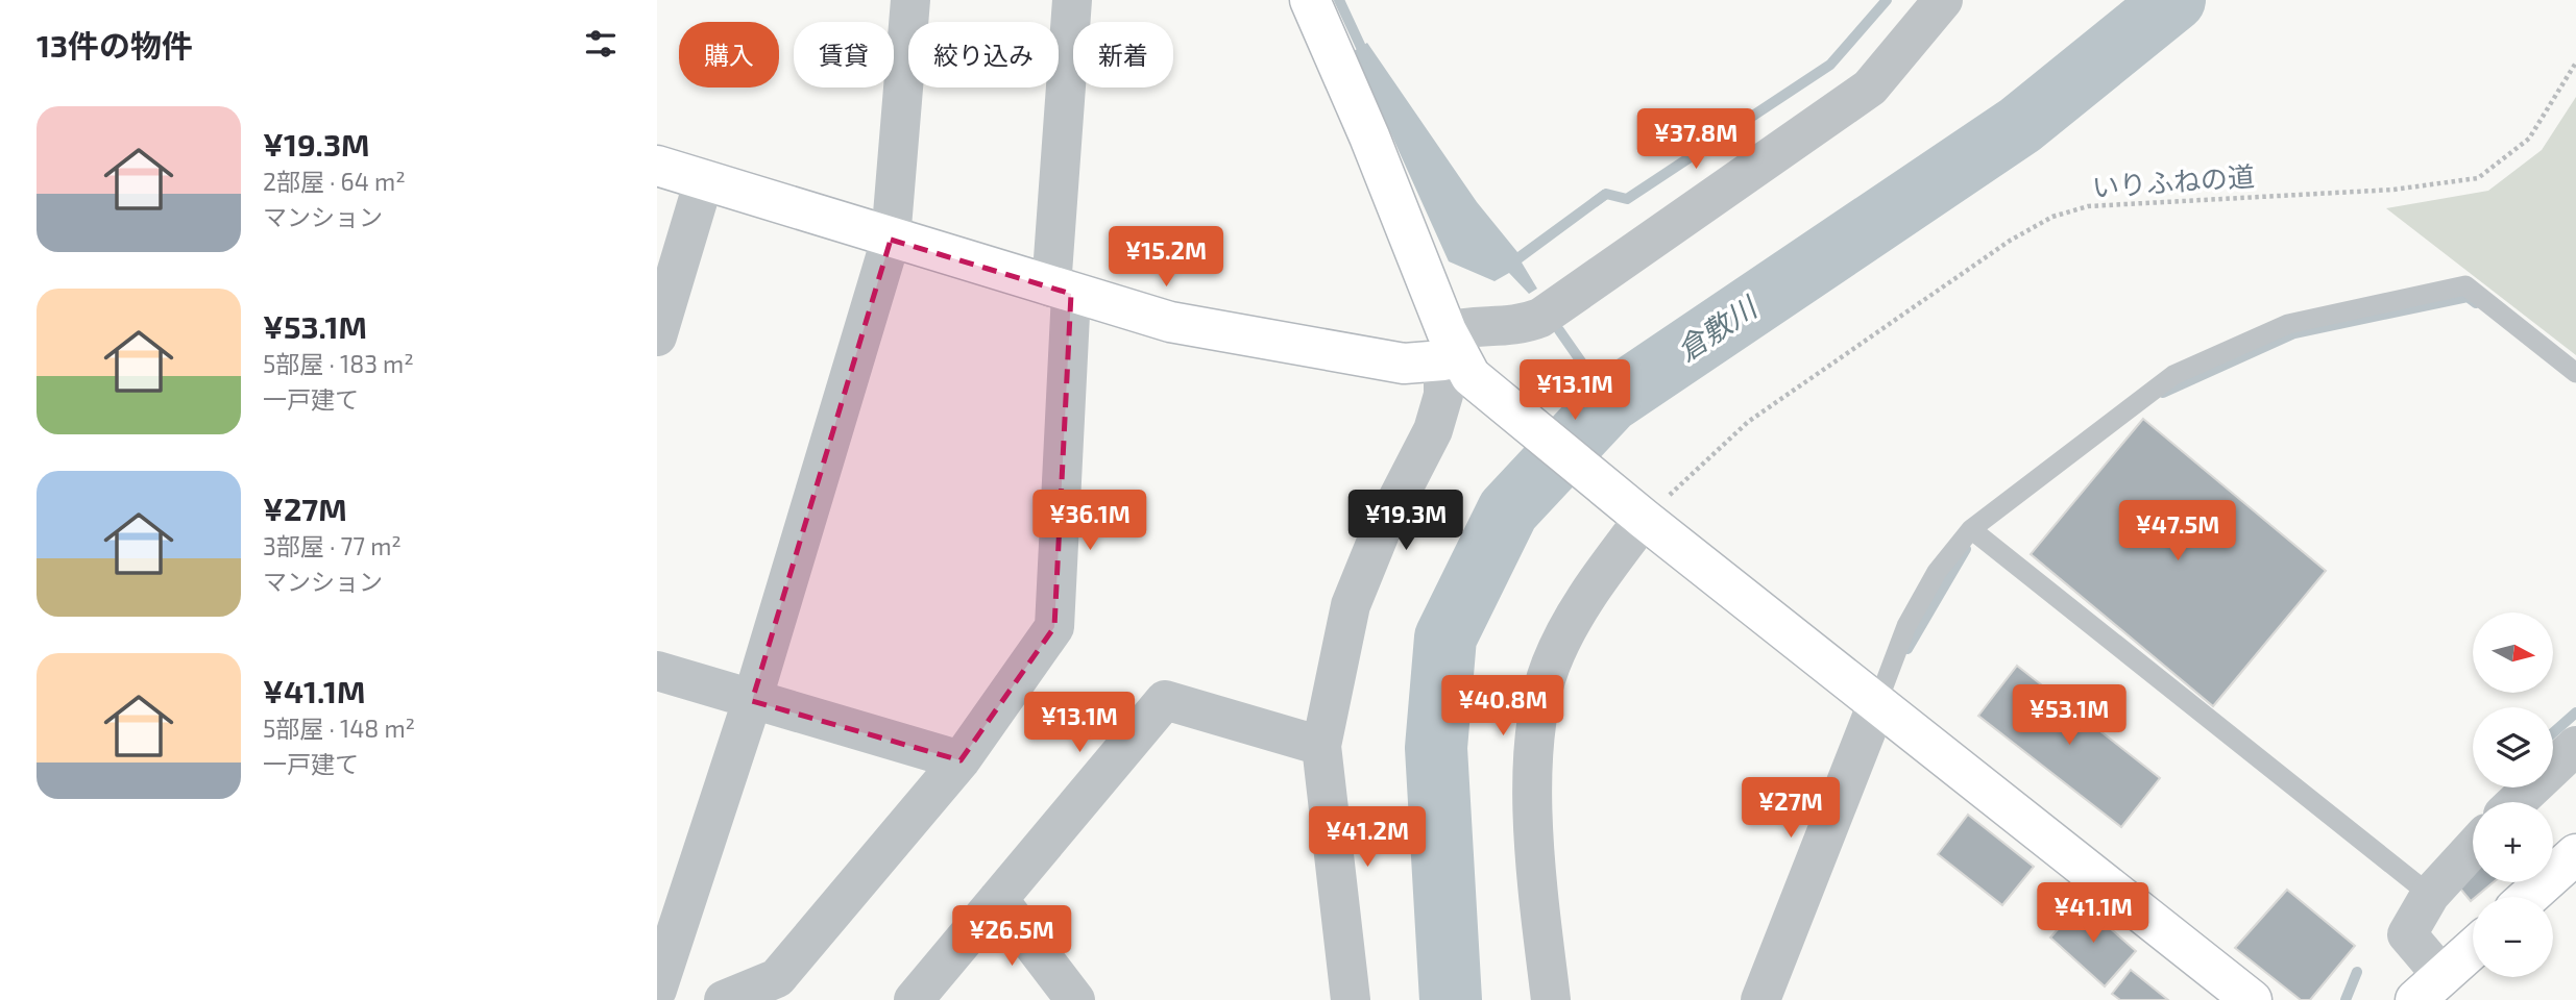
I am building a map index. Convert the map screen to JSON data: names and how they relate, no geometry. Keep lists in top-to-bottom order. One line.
{"streets":{"path":["いりふねの道"]},"water":["倉敷川"],"north":"right","page":{"heading":"13件の物件","chip":["購入","賃貸","絞り込み","新着"],"list":[{"name":"¥19.3M","note":"2部屋 · 64 m² · マンション"},{"name":"¥53.1M","note":"5部屋 · 183 m² · 一戸建て"},{"name":"¥27M","note":"3部屋 · 77 m² · マンション"},{"name":"¥41.1M","note":"5部屋 · 148 m² · 一戸建て"}],"price":["¥37.8M","¥15.2M","¥13.1M","¥36.1M","¥19.3M","¥47.5M","¥40.8M","¥53.1M","¥13.1M","¥27M","¥41.2M","¥41.1M","¥26.5M"],"map_buttons":["+","−"]}}
